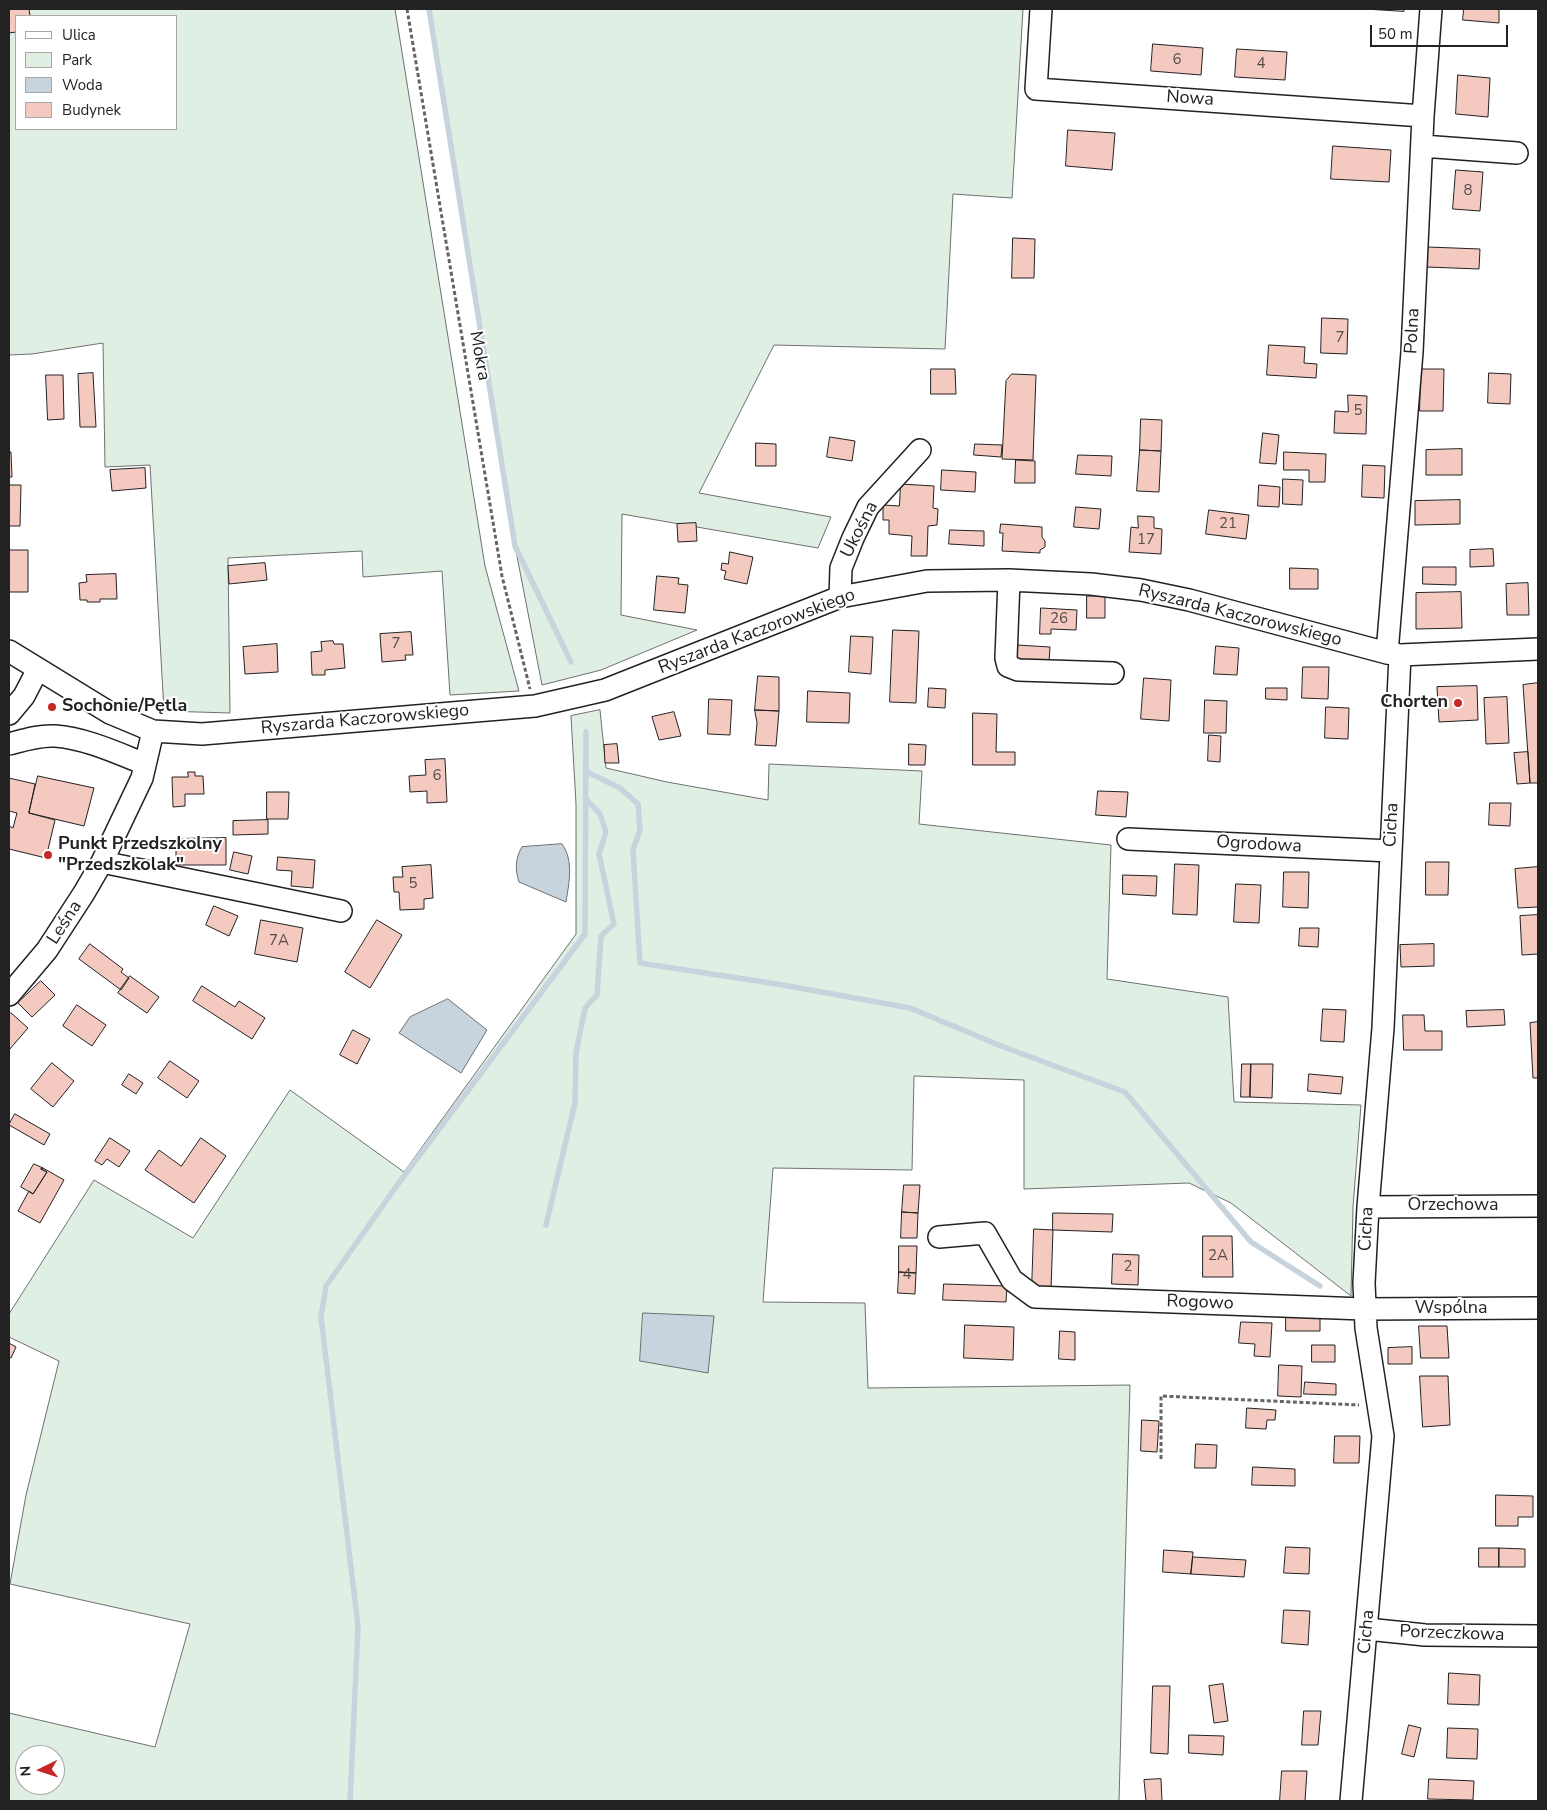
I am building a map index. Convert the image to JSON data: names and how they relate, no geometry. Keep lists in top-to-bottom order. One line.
{"streets":{"street":["Nowa","Polna","Ukośna","Ryszarda Kaczorowskiego","Cicha","Ogrodowa","Leśna","Orzechowa","Rogowo","Wspólna","Porzeczkowa"],"path":["Mokra"]},"crossings":[["Nowa","Polna"],["Polna","Ryszarda Kaczorowskiego"],["Polna","Cicha"],["Mokra","Ryszarda Kaczorowskiego"],["Ukośna","Ryszarda Kaczorowskiego"],["Ryszarda Kaczorowskiego","Cicha"],["Ryszarda Kaczorowskiego","Leśna"],["Cicha","Ogrodowa"],["Cicha","Orzechowa"],["Cicha","Rogowo"],["Cicha","Wspólna"],["Cicha","Porzeczkowa"],["Rogowo","Wspólna"]],"places":["Chorten","Sochonie/Pętla","Punkt Przedszkolny \"Przedszkolak\""],"house_numbers":["6","4","8","7","5","21","17","26","7","6","5","7A","2A","2","4"],"legend":["Ulica","Park","Woda","Budynek"],"scale_bar":"50 m","north":"left"}
